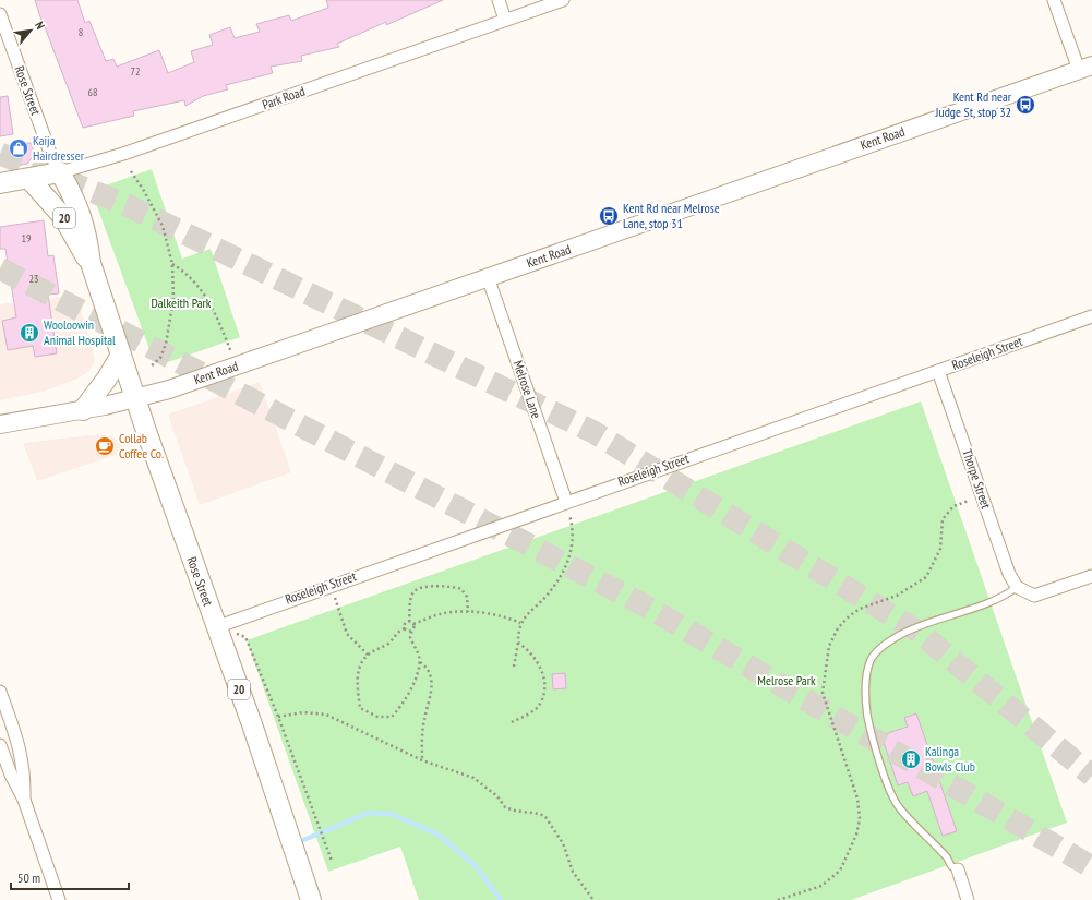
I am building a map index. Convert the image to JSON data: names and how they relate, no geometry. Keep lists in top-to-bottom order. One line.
{"streets":{"main road":["Rose Street","Park Road","20"],"street":["Kent Road","Roseleigh Street","Melrose Lane","Thorpe Street"]},"crossings":[["Rose Street","Park Road"],["Rose Street","Kent Road"],["Rose Street","Roseleigh Street"],["Kent Road","Melrose Lane"],["Roseleigh Street","Melrose Lane"],["Roseleigh Street","Thorpe Street"]],"parks":["Dalkeith Park","Melrose Park"],"places":{"bus stop":["Kent Rd near Judge St, stop 32","Kent Rd near Melrose Lane, stop 31"],"shop":["Kaija Hairdresser"],"building":["Wooloowin Animal Hospital","Kalinga Bowls Club"],"cafe":["Collab Coffee Co."]},"house_numbers":["8","72","68","19","23"],"scale_bar":"50 m","north":"top right"}
